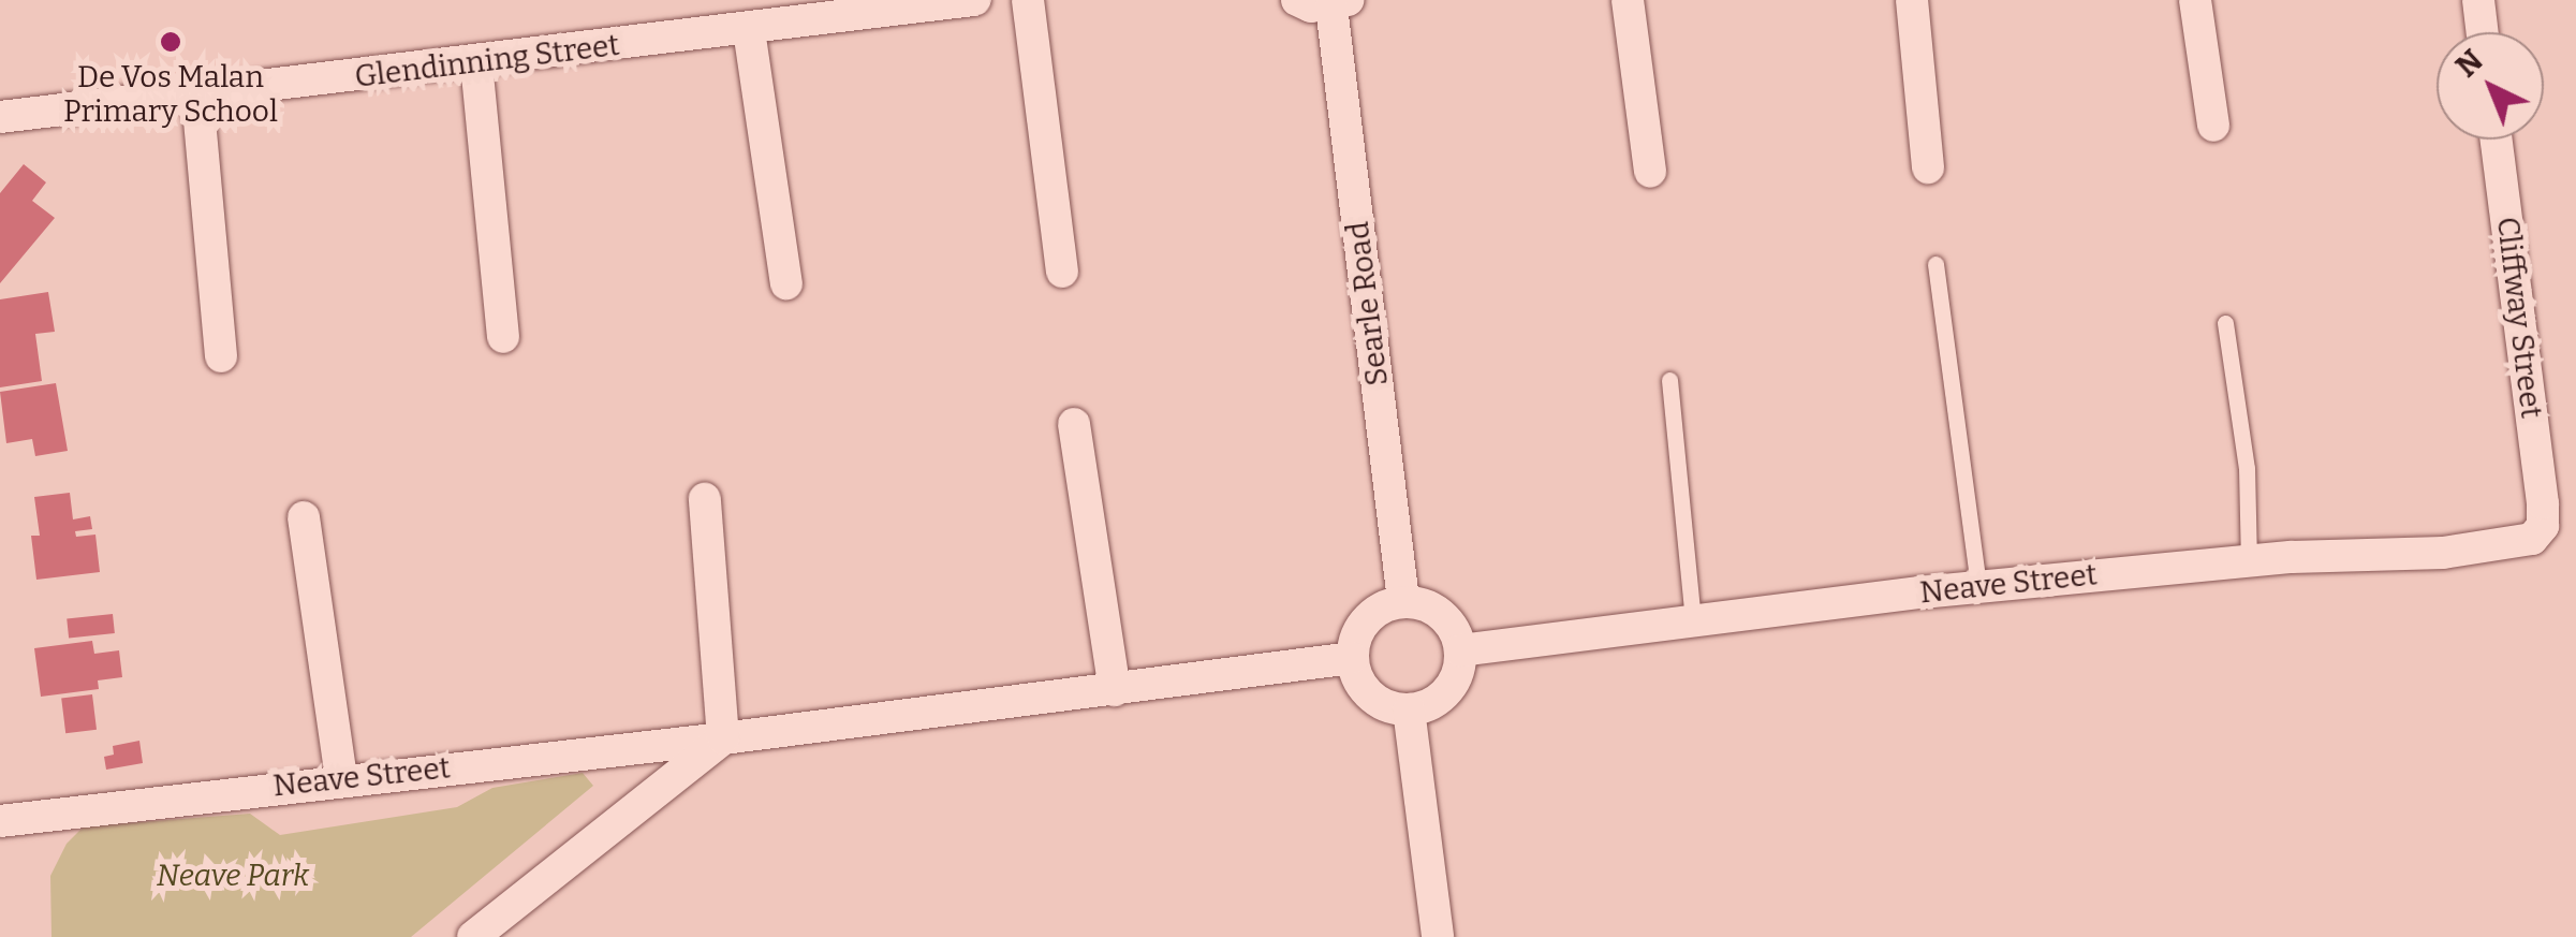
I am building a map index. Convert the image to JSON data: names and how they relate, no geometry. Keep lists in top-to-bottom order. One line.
{"streets":{"street":["Glendinning Street","Searle Road","Cliffway Street","Neave Street"]},"crossings":[["Searle Road","Neave Street"],["Cliffway Street","Neave Street"]],"parks":["Neave Park"],"places":["De Vos Malan Primary School"],"north":"top left"}
